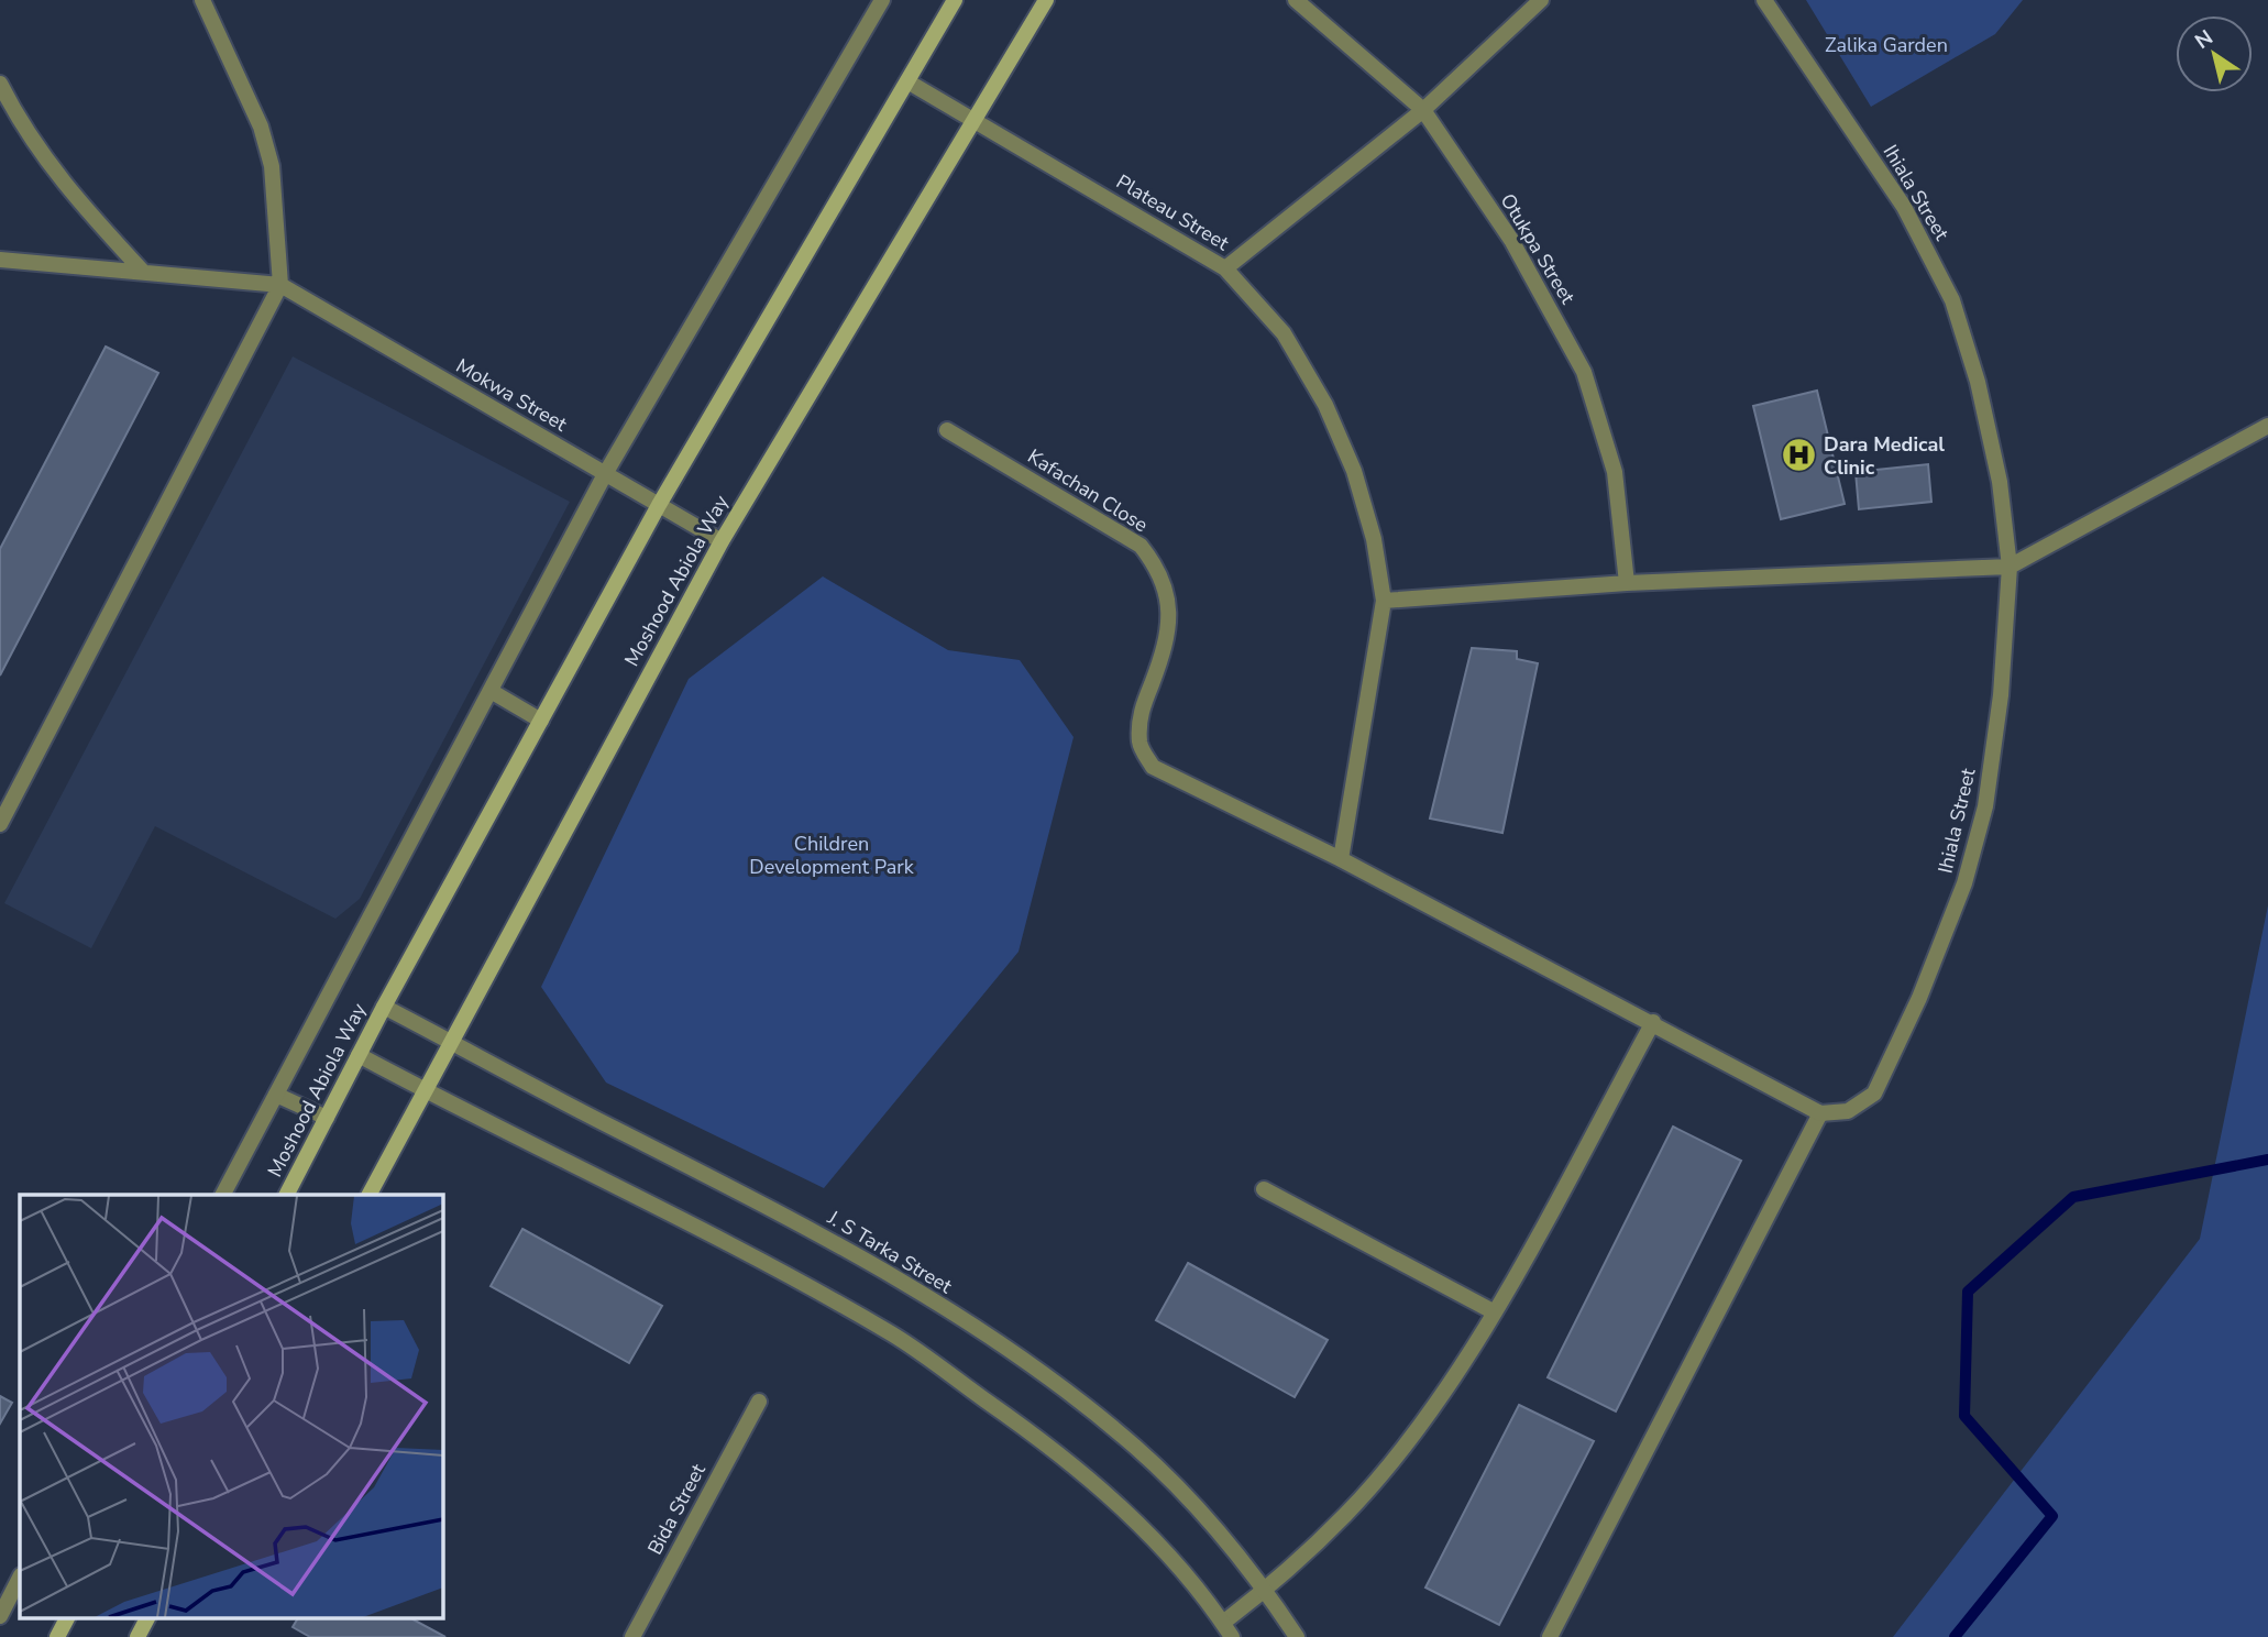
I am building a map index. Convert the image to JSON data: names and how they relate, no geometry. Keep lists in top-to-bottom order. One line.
{"streets":{"main road":["Moshood Abiola Way"],"street":["Ihiala Street","Plateau Street","Otukpa Street","Mokwa Street","Kafachan Close","J. S Tarka Street","Bida Street"]},"crossings":[["Plateau Street","Kafachan Close"],["Plateau Street","Moshood Abiola Way"],["Mokwa Street","Moshood Abiola Way"],["Moshood Abiola Way","J. S Tarka Street"]],"parks":["Zalika Garden","Children Development Park"],"places":{"hospital":["Dara Medical Clinic"]},"north":"top left"}
